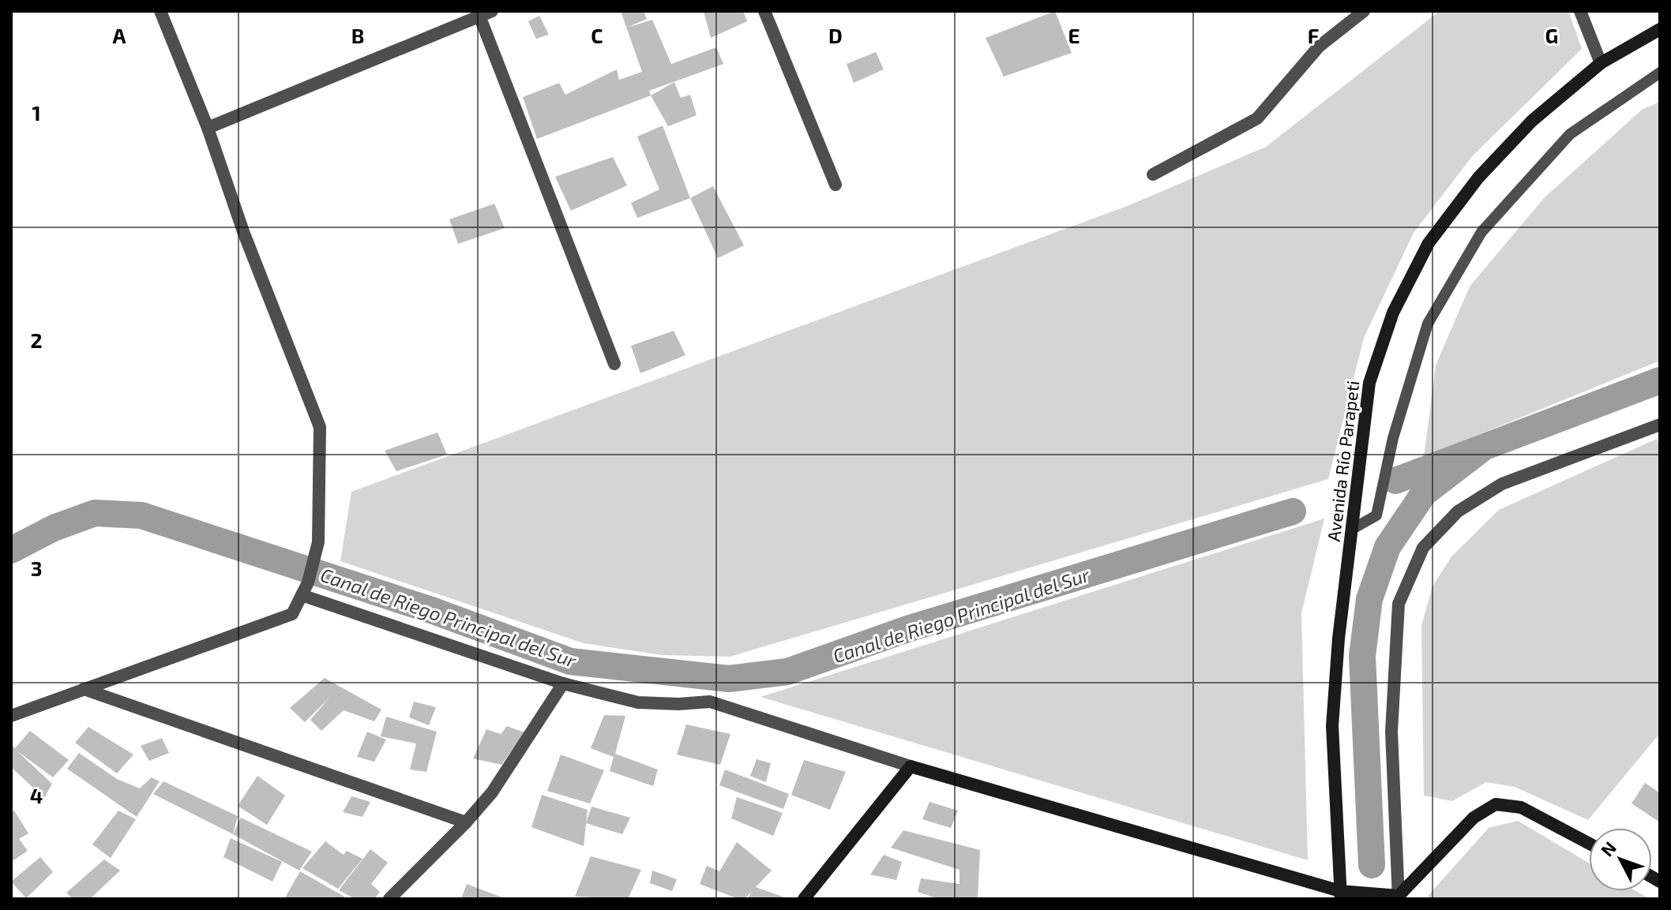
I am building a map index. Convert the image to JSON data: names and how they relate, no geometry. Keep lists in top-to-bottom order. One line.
{"streets":{"main road":["Avenida Río Parapeti"]},"water":["Canal de Riego Principal del Sur"],"north":"top left","grid":{"columns":["A","B","C","D","E","F","G"],"rows":["1","2","3","4"]}}
